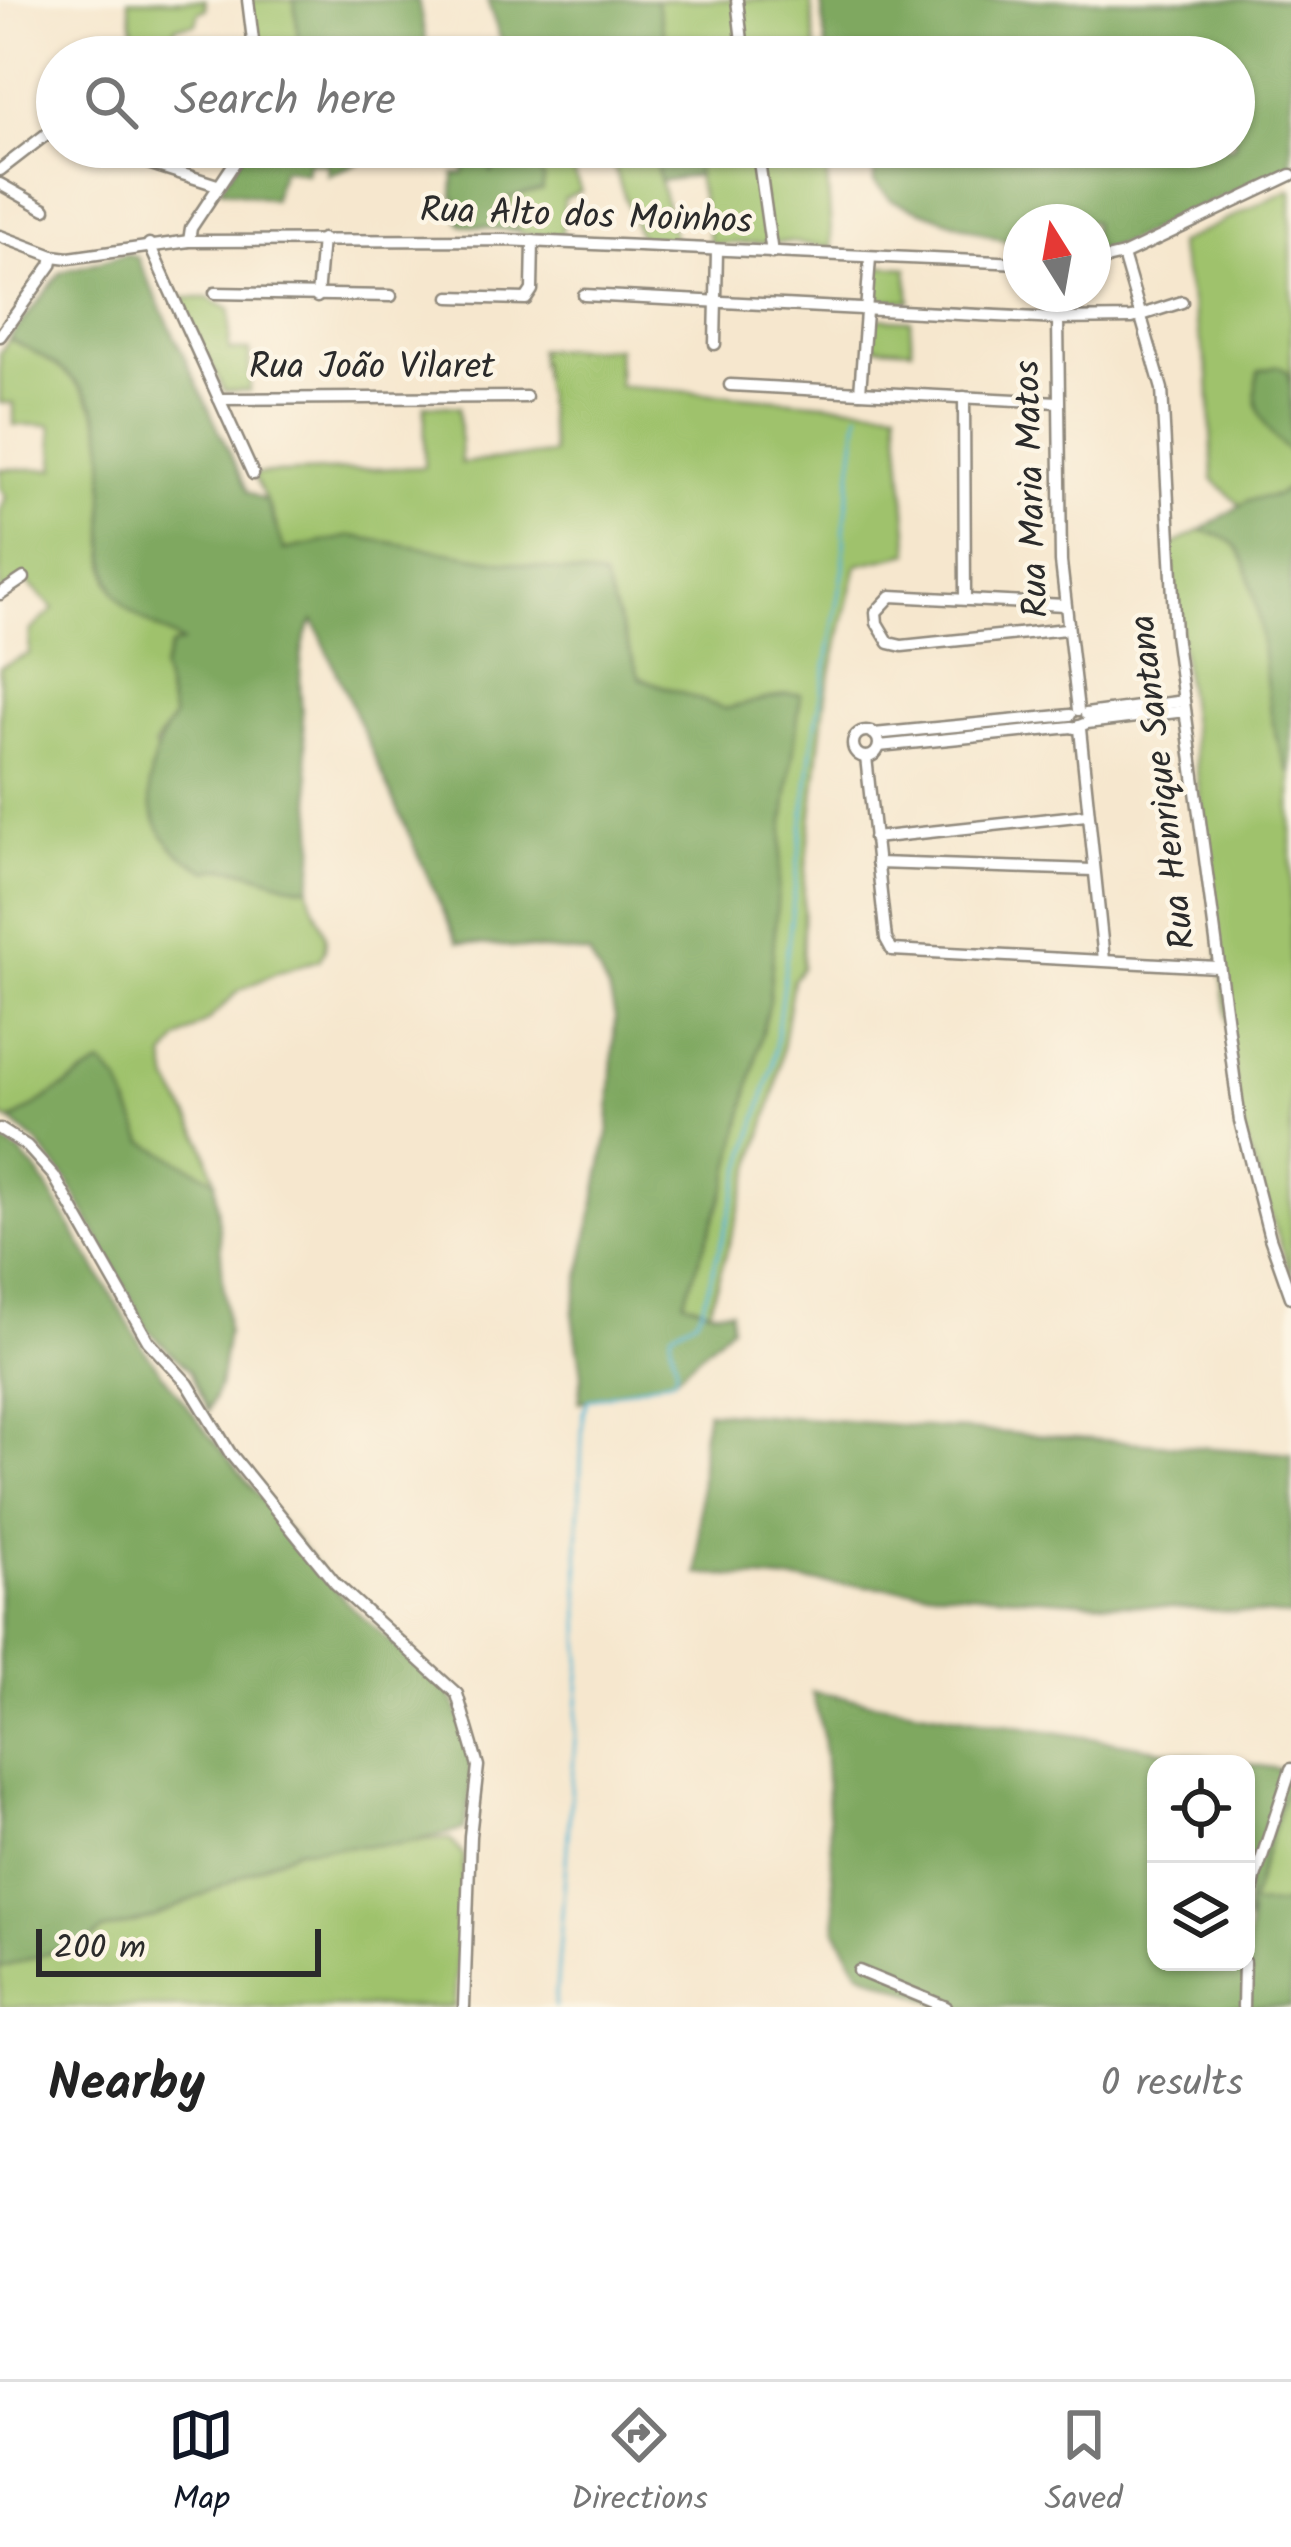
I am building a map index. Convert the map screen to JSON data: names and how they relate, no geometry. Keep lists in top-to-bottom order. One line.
{"streets":{"street":["Rua Alto dos Moinhos","Rua João Vilaret","Rua Maria Matos","Rua Henrique Santana"]},"crossings":[["Rua Maria Matos","Rua Henrique Santana"]],"scale_bar":"200 m","north":"top","page":{"search":"Search here","scale":"200 m","heading":["Nearby","0 results"],"nav":["Map","Directions","Saved"]}}
